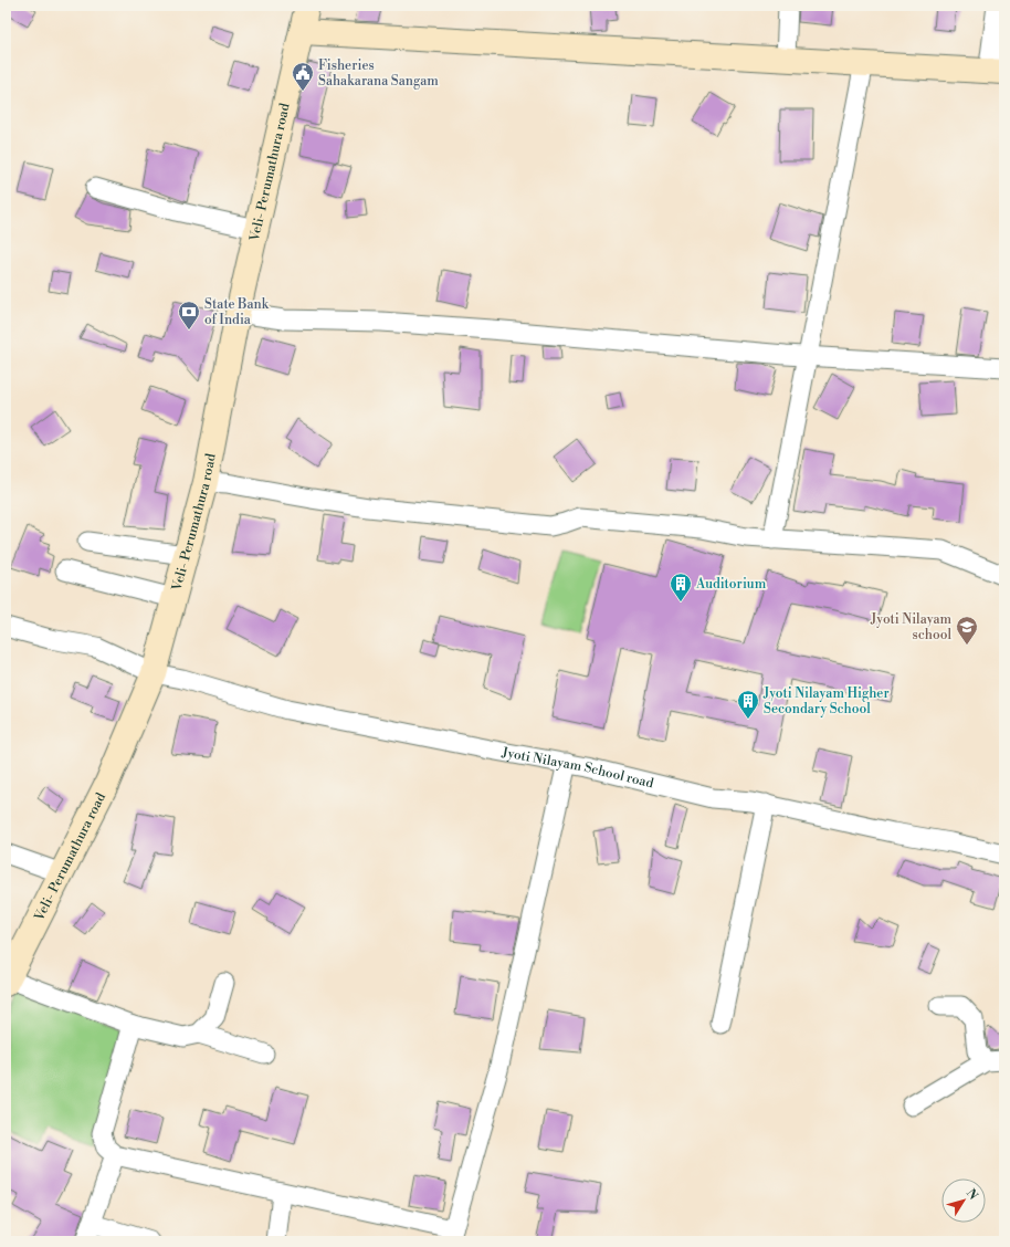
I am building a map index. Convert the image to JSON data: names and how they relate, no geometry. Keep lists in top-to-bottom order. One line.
{"streets":{"main road":["Veli- Perumathura road"],"street":["Jyoti Nilayam School road"]},"crossings":[["Veli- Perumathura road","Jyoti Nilayam School road"]],"places":{"public building":["Fisheries Sahakarana Sangam"],"bank":["State Bank of India"],"building":["Auditorium","Jyoti Nilayam Higher Secondary School"],"school or university":["Jyoti Nilayam school"]},"north":"top right"}
